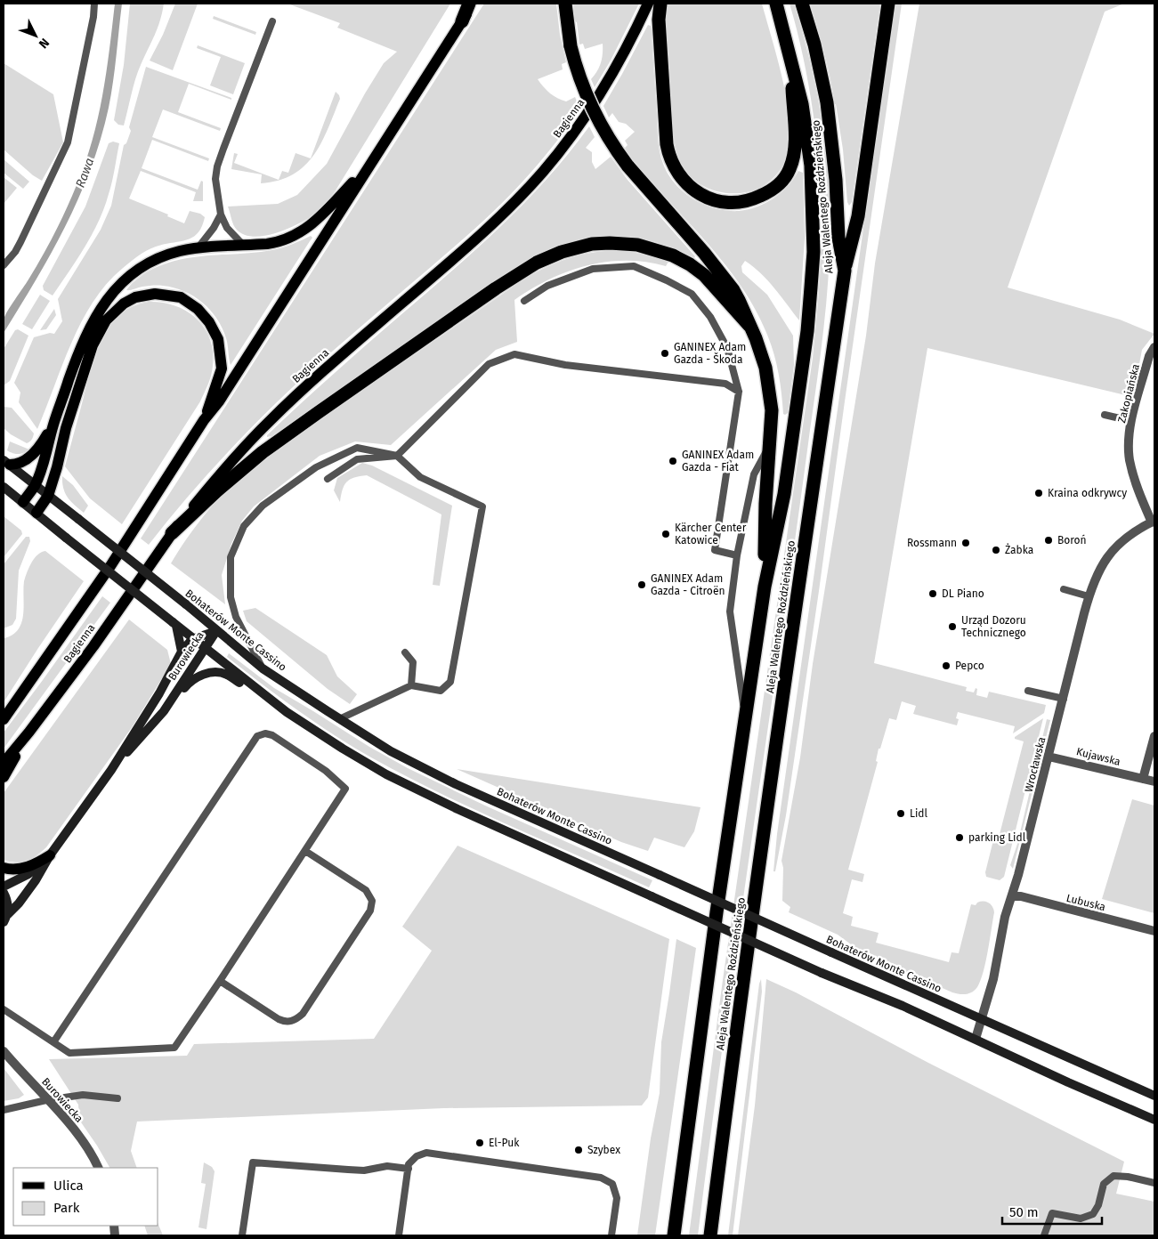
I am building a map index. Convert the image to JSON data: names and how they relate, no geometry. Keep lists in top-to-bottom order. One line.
{"streets":{"highway":["Aleja Walentego Roździeńskiego"],"main road":["Bagienna"],"street":["Zakopiańska","Bohaterów Monte Cassino","Burowiecka","Kujawska","Wrocławska","Lubuska"]},"crossings":[["Zakopiańska","Wrocławska"],["Bohaterów Monte Cassino","Burowiecka"],["Bohaterów Monte Cassino","Wrocławska"],["Kujawska","Wrocławska"],["Wrocławska","Lubuska"]],"water":["Rawa"],"places":["GANINEX Adam Gazda - Škoda","GANINEX Adam Gazda - Fiat","Kraina odkrywcy","Kärcher Center Katowice","Boroń","Rossmann","Żabka","GANINEX Adam Gazda - Citroën","DL Piano","Urząd Dozoru Technicznego","Pepco","Lidl","parking Lidl","El-Puk","Szybex"],"legend":["Ulica","Park"],"scale_bar":"50 m","north":"bottom right"}
